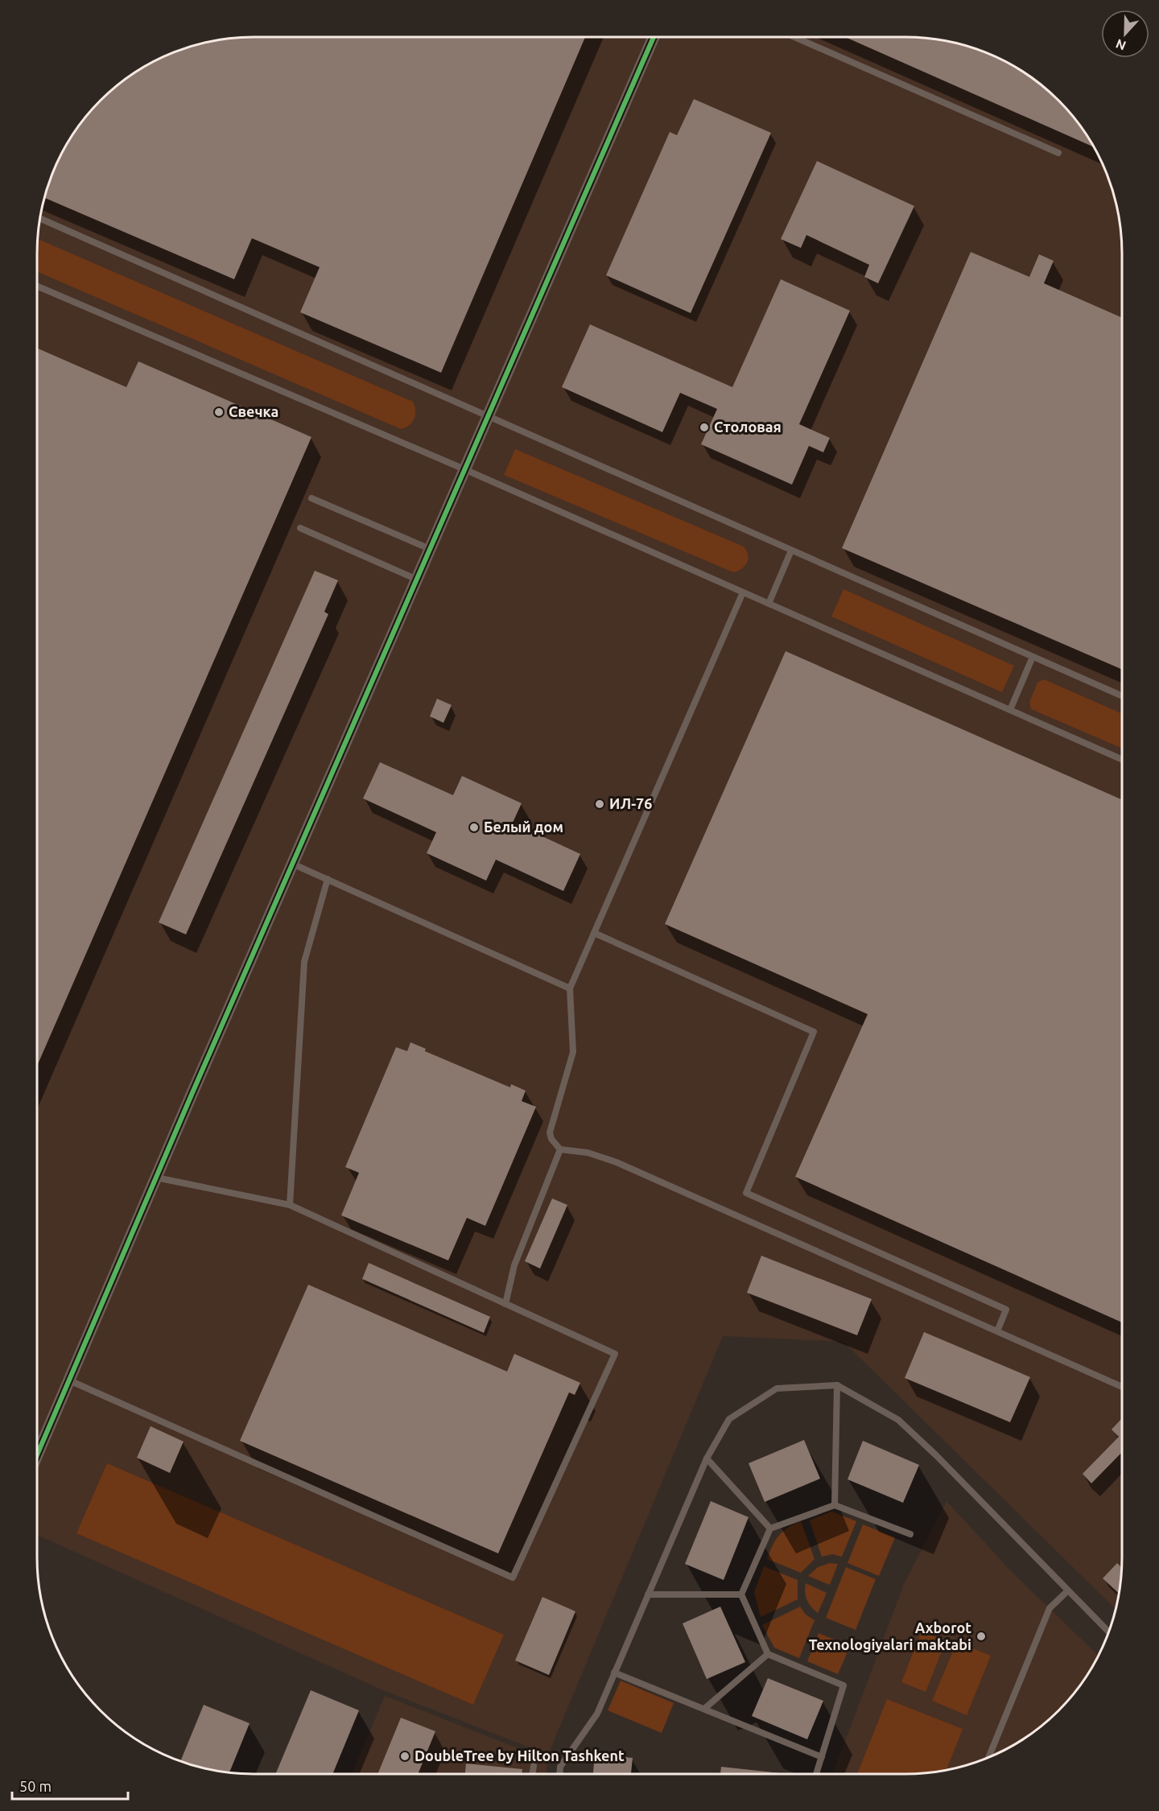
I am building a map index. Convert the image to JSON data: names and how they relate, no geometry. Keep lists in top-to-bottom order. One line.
{"places":["Свечка","Столовая","ИЛ-76","Белый дом","Axborot Texnologiyalari maktabi","DoubleTree by Hilton Tashkent"],"scale_bar":"50 m","north":"bottom"}
